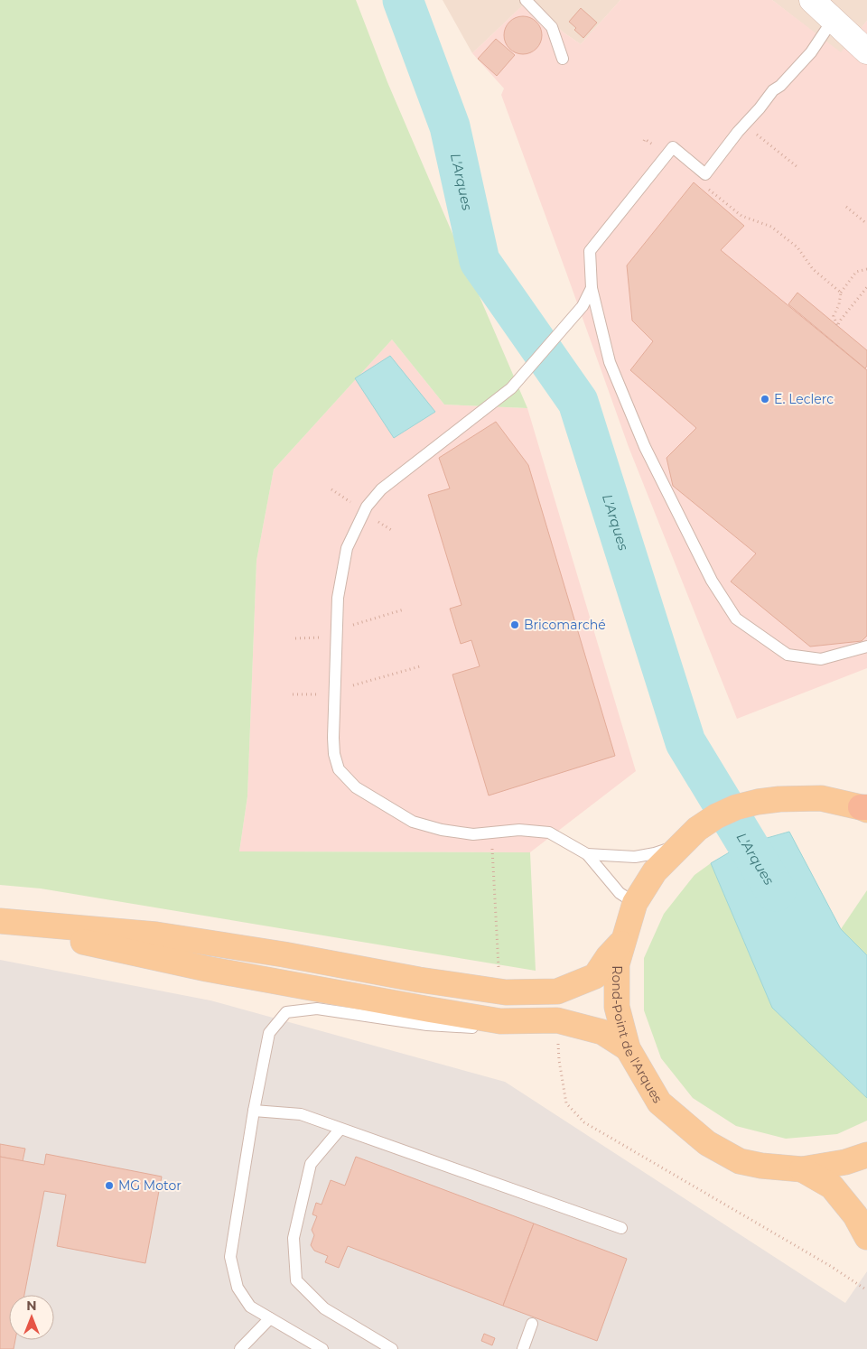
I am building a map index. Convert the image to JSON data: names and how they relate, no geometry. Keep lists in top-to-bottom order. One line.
{"streets":{"main road":["Rond-Point de l'Arques"]},"water":["L'Arques"],"places":["E. Leclerc","Bricomarché","MG Motor"],"north":"top"}
